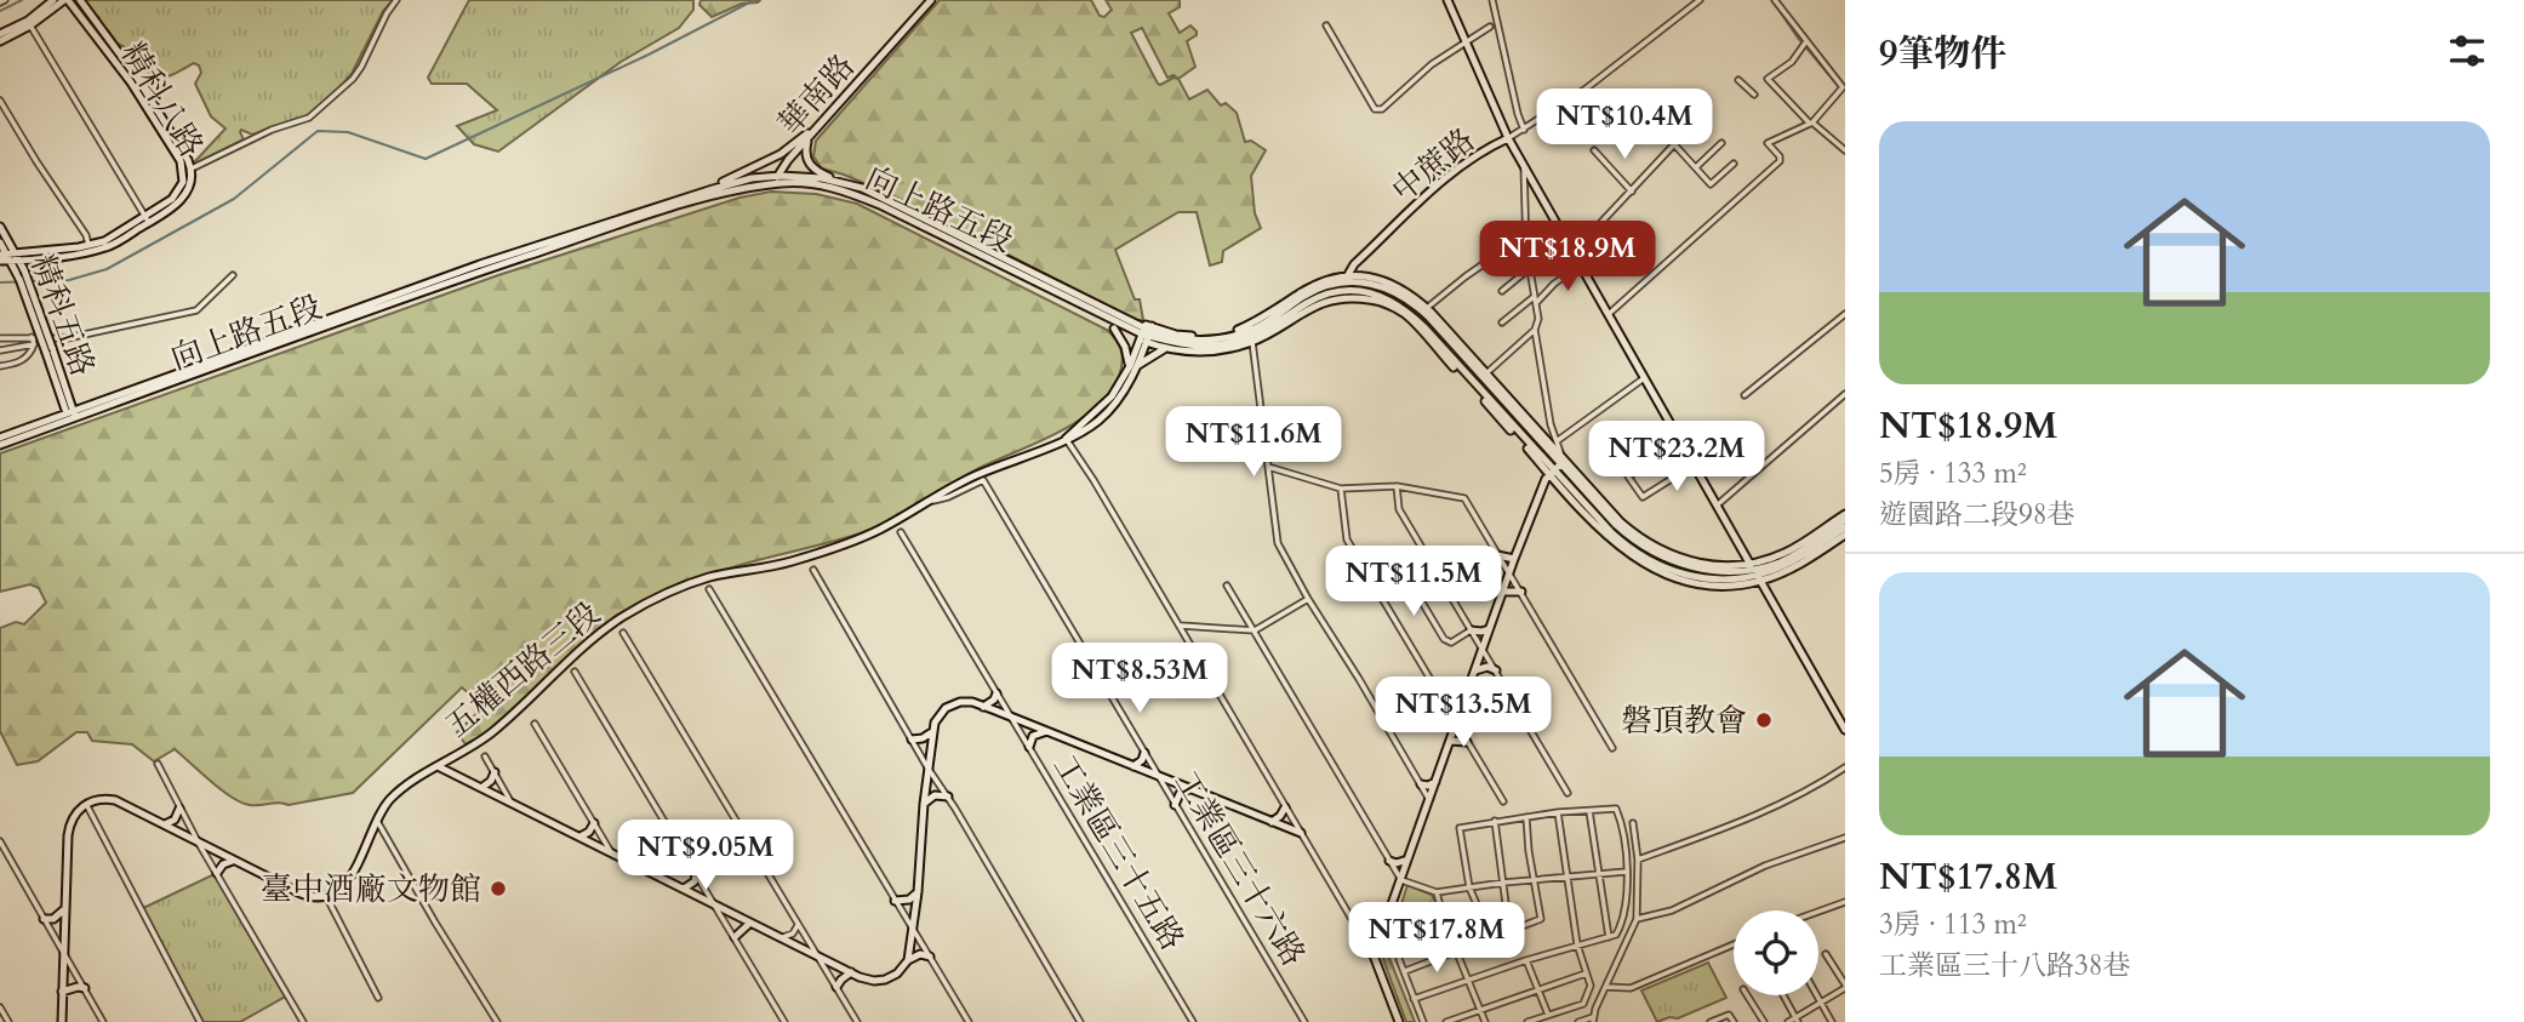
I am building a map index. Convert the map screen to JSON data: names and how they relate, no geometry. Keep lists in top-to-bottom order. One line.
{"streets":{"main road":["華南路","精科八路","中蔗路","向上路五段","精科五路","五權西路三段"],"street":["工業區三十五路","工業區三十六路"]},"crossings":[["華南路","向上路五段"],["中蔗路","向上路五段"],["向上路五段","精科五路"],["向上路五段","五權西路三段"],["五權西路三段","工業區三十六路"]],"places":["磐頂教會","臺中酒廠文物館"],"page":{"heading":"9筆物件","price":["NT$10.4M","NT$18.9M","NT$11.6M","NT$23.2M","NT$11.5M","NT$8.53M","NT$13.5M","NT$9.05M","NT$17.8M"],"list":[{"name":"NT$18.9M","note":"5房 · 133 m² · 遊園路二段98巷"},{"name":"NT$17.8M","note":"3房 · 113 m² · 工業區三十八路38巷"}]}}
